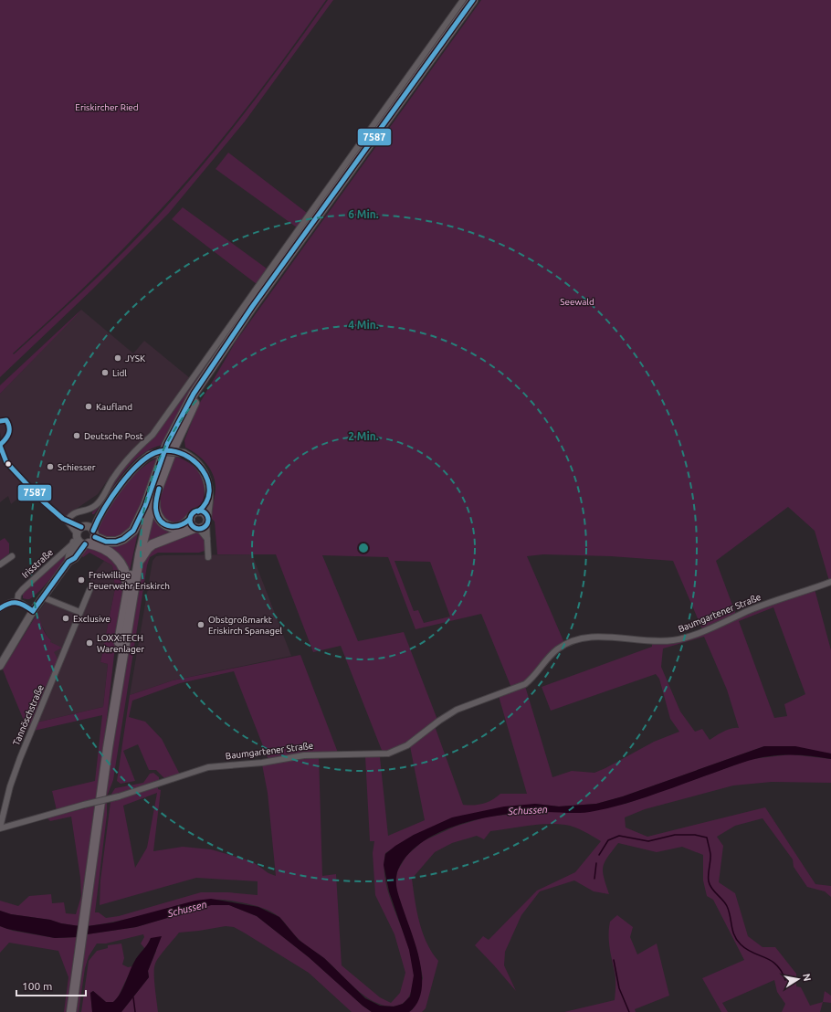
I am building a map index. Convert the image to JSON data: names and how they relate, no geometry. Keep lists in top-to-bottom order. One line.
{"streets":{"street":["Irisstraße","Baumgartener Straße","Tannöschstraße"]},"crossings":[["Baumgartener Straße","Tannöschstraße"]],"water":["Schussen"],"parks":["Eriskircher Ried","Seewald"],"places":["JYSK","Lidl","Kaufland","Deutsche Post","Schiesser","Freiwillige Feuerwehr Eriskirch","Exclusive","Obstgroßmarkt Eriskirch Spanagel","LOXX.TECH Warenlager"],"lines":["transit line 7587"],"scale_bar":"100 m","north":"right","rings":["6 Min.","4 Min.","2 Min."]}
